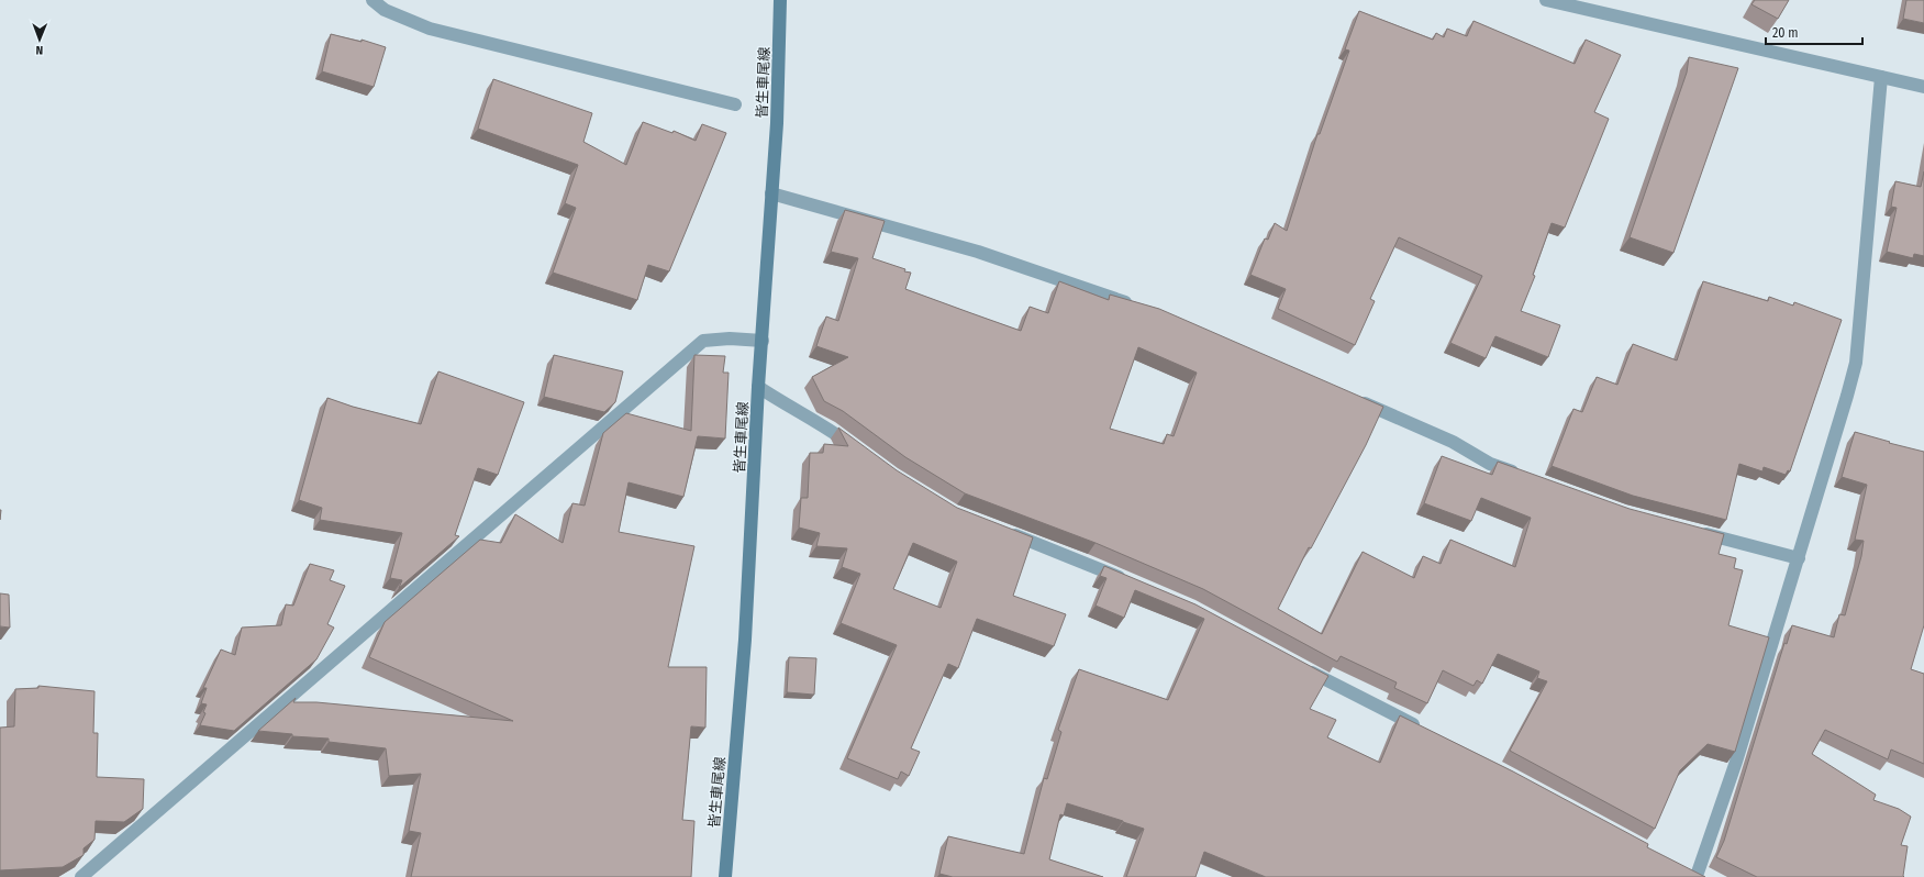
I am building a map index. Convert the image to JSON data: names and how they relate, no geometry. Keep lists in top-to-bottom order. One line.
{"streets":{"main road":["皆生車尾線"]},"scale_bar":"20 m","north":"bottom"}
